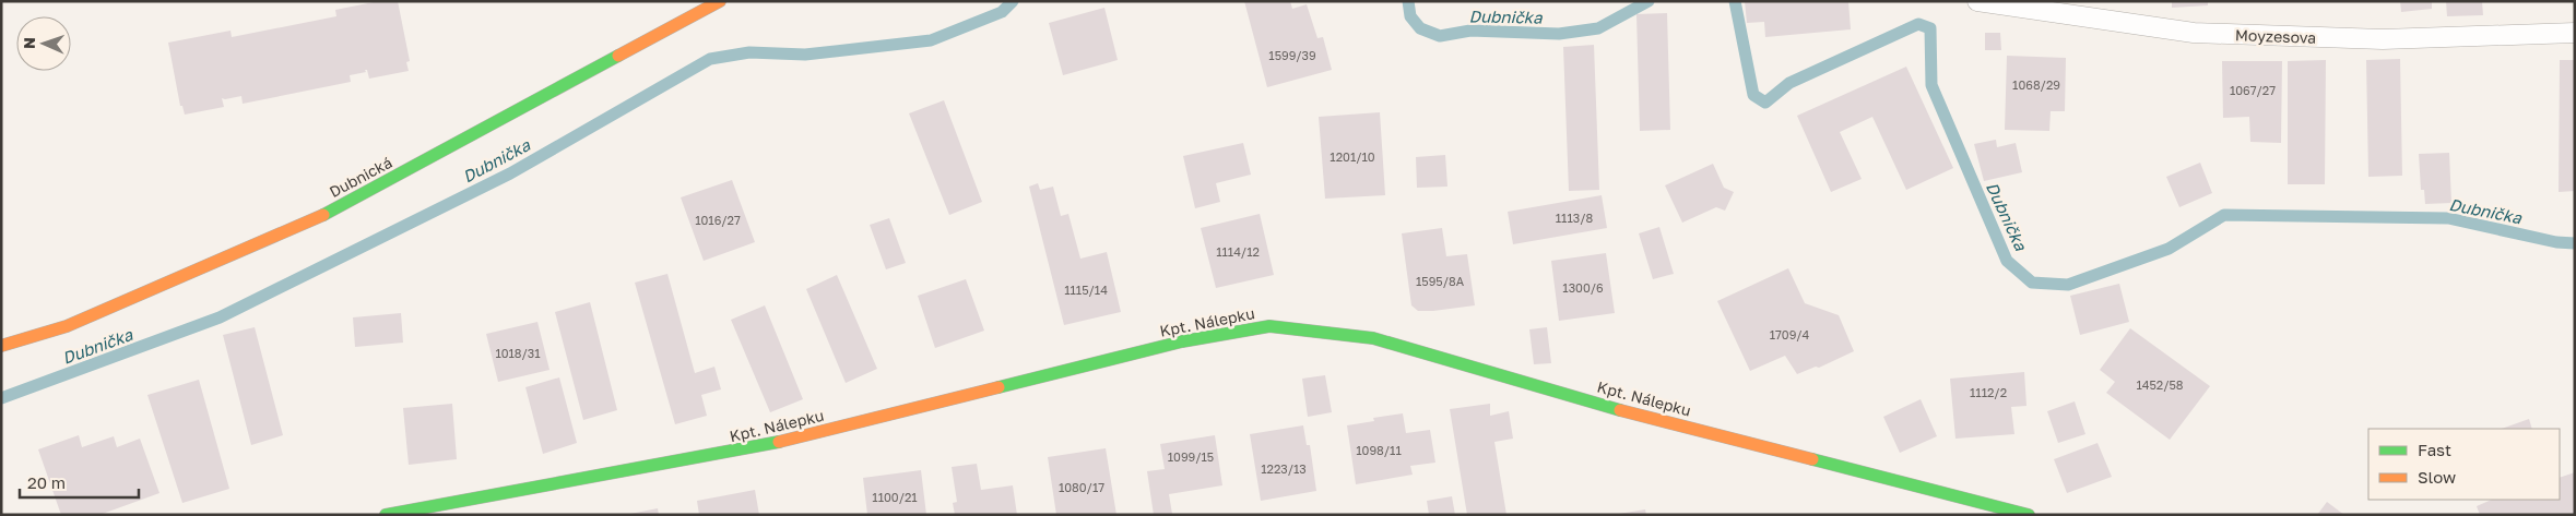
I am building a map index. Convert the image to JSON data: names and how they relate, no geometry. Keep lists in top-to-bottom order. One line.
{"streets":{"street":["Dubnická","Kpt. Nálepku"],"lane":["Moyzesova"]},"water":["Dubnička"],"house_numbers":["1599/39","1068/29","1067/27","1201/10","1113/8","1016/27","1114/12","1595/8A","1300/6","1115/14","1709/4","1018/31","1452/58","1112/2","1098/11","1099/15","1223/13","1080/17","1100/21"],"legend":["Fast","Slow"],"scale_bar":"20 m","north":"left"}
